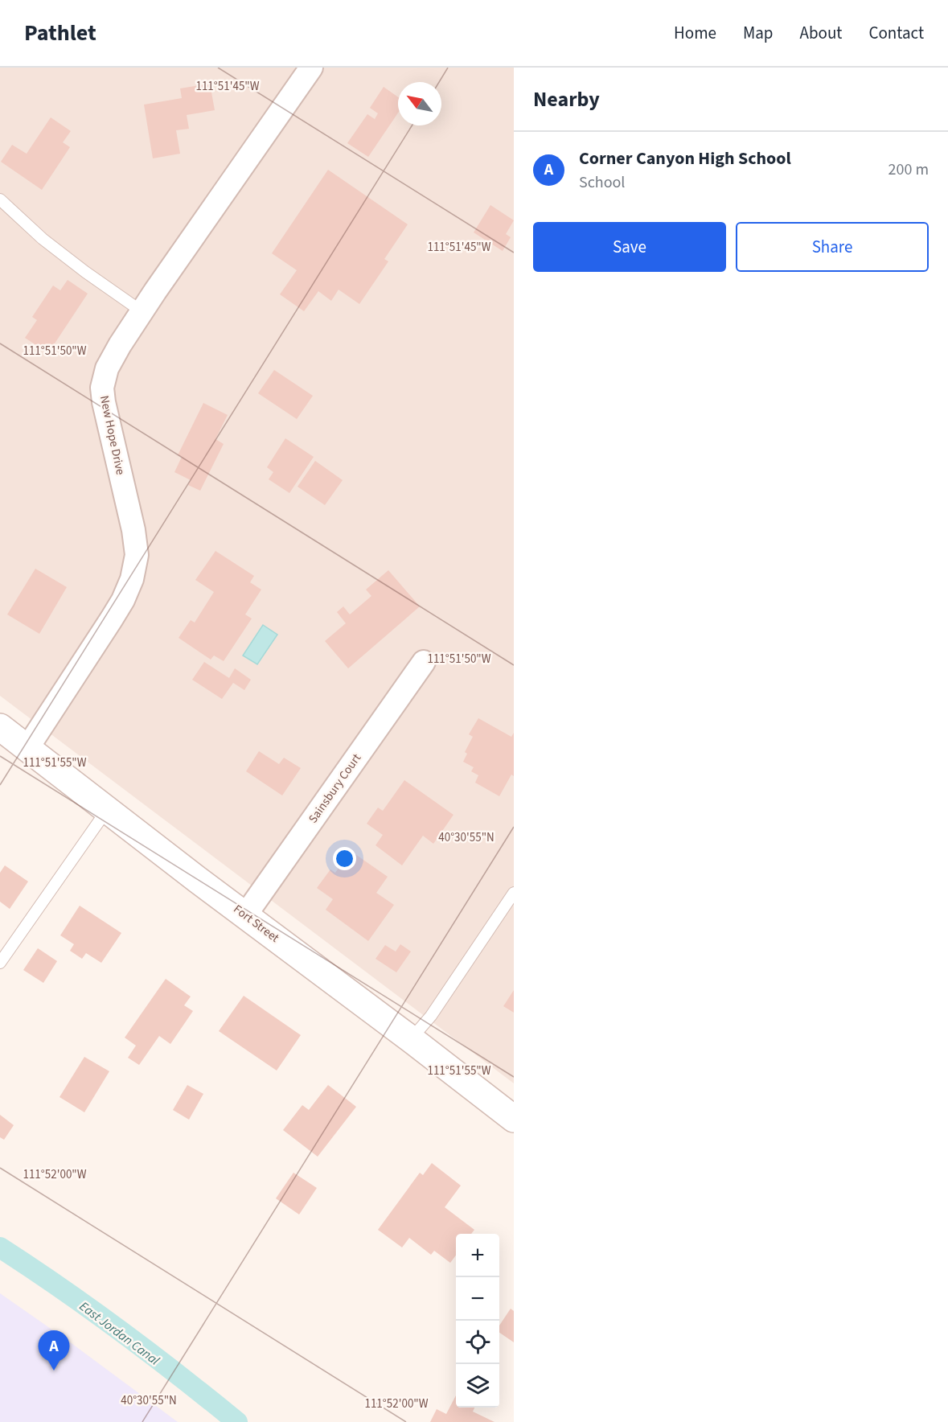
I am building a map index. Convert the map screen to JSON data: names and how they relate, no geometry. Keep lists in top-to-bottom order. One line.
{"streets":{"street":["New Hope Drive","Sainsbury Court","Fort Street"]},"crossings":[["New Hope Drive","Fort Street"],["Sainsbury Court","Fort Street"]],"water":["East Jordan Canal"],"north":"top left","page":{"header":"Pathlet","nav":["Home","Map","About","Contact"],"heading":"Nearby","list":[{"mark":"A","name":"Corner Canyon High School","note":"School","value":"200 m"}],"buttons":["Save","Share"],"map_buttons":["+","−"],"pins":"A"},"coordinates":["111°51'45\"W","111°51'50\"W","111°51'55\"W","40°30'55\"N","111°52'00\"W"]}
